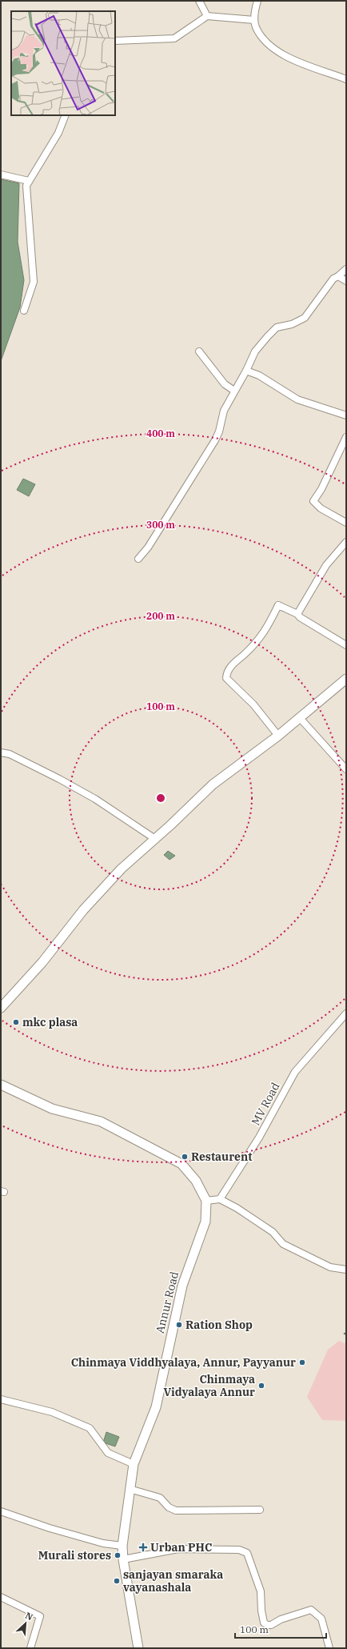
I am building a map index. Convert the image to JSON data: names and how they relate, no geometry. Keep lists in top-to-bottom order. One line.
{"streets":{"main road":["Annur Road"],"street":["MV Road"]},"places":{"other":["mkc plasa","Restaurent","Ration Shop","Chinmaya Viddhyalaya, Annur, Payyanur","Chinmaya Vidyalaya Annur","Murali stores","sanjayan smaraka vayanashala"],"health":["Urban PHC"]},"scale_bar":"100 m","north":"top right","rings":["400 m","300 m","200 m","100 m"]}
